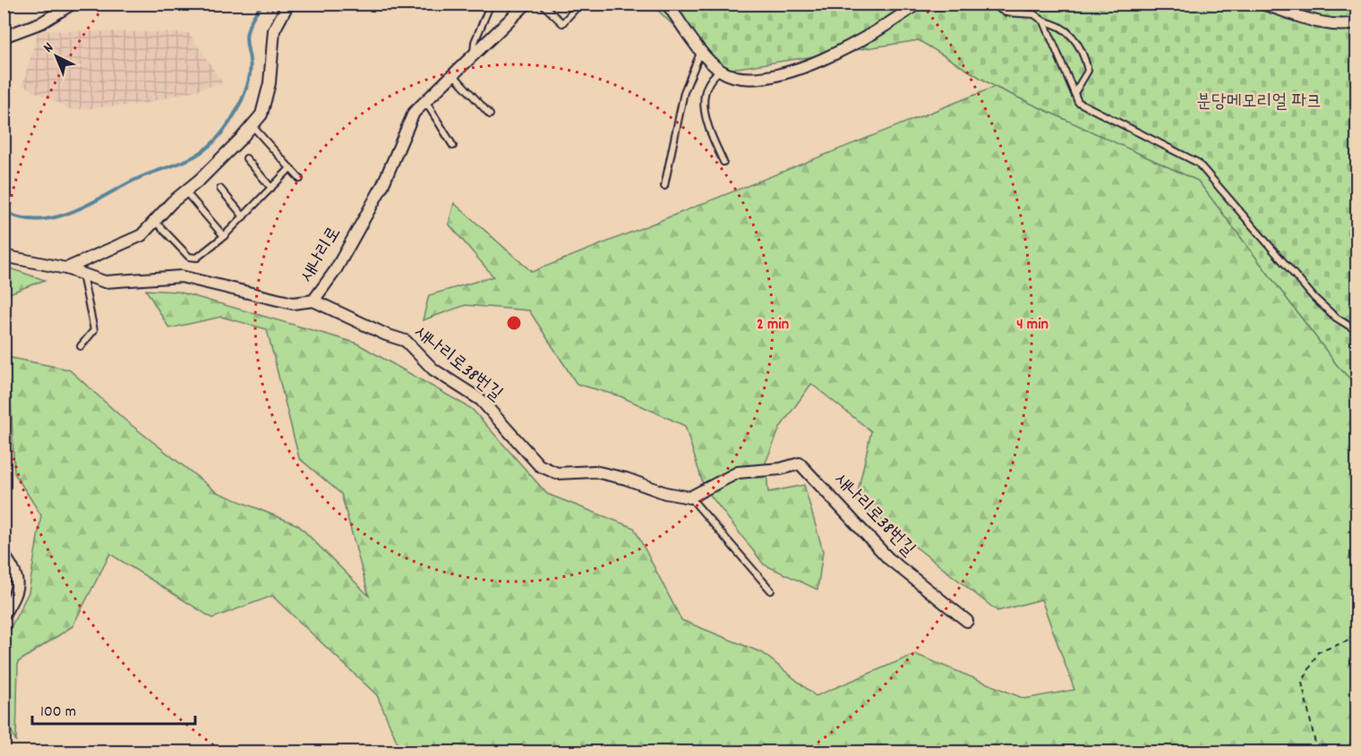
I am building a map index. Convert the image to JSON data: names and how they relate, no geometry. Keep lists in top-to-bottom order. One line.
{"streets":{"street":["새나리로","새나리로38번길"]},"crossings":[["새나리로","새나리로38번길"]],"parks":["분당메모리얼 파크"],"scale_bar":"100 m","north":"top left","rings":["2 min","4 min"]}
